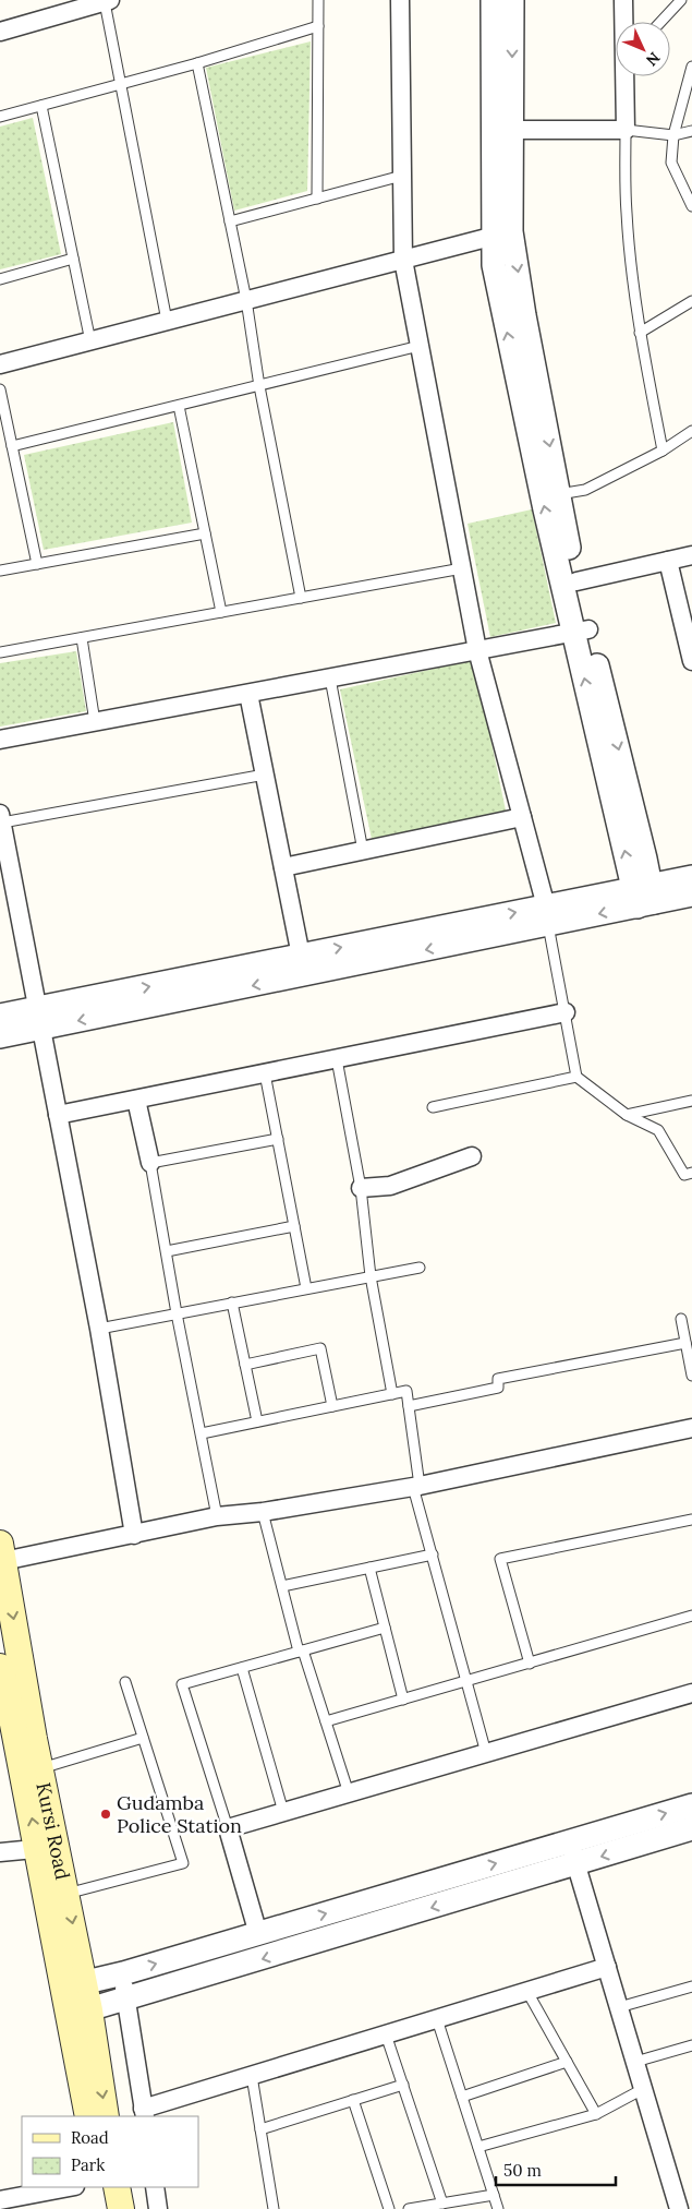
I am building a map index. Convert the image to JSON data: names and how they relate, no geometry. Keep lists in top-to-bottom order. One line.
{"streets":{"main road":["Kursi Road"]},"places":["Gudamba Police Station"],"legend":["Road","Park"],"scale_bar":"50 m","north":"bottom right"}
